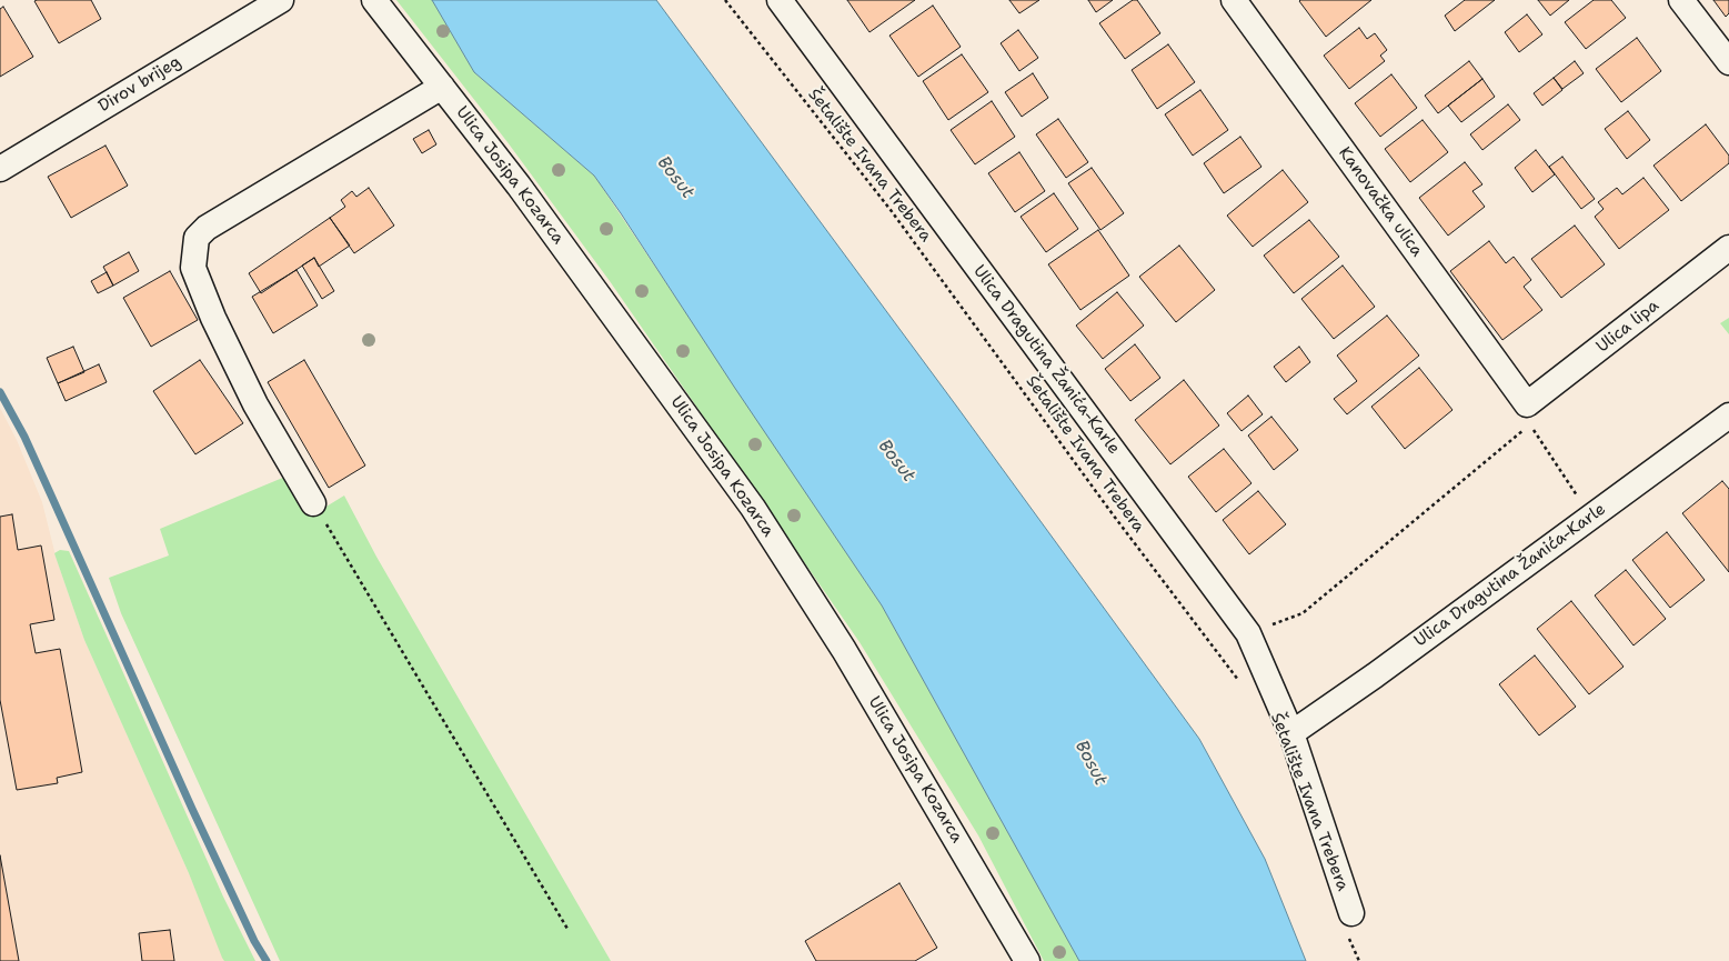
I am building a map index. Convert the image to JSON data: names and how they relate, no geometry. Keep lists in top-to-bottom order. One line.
{"streets":{"street":["Dirov brijeg","Ulica Josipa Kozarca","Kanovačka ulica","Ulica lipa","Ulica Dragutina Žanića-Karle"],"path":["Šetalište Ivana Trebera"]},"crossings":[["Kanovačka ulica","Ulica lipa"]],"water":["Bosut"]}
